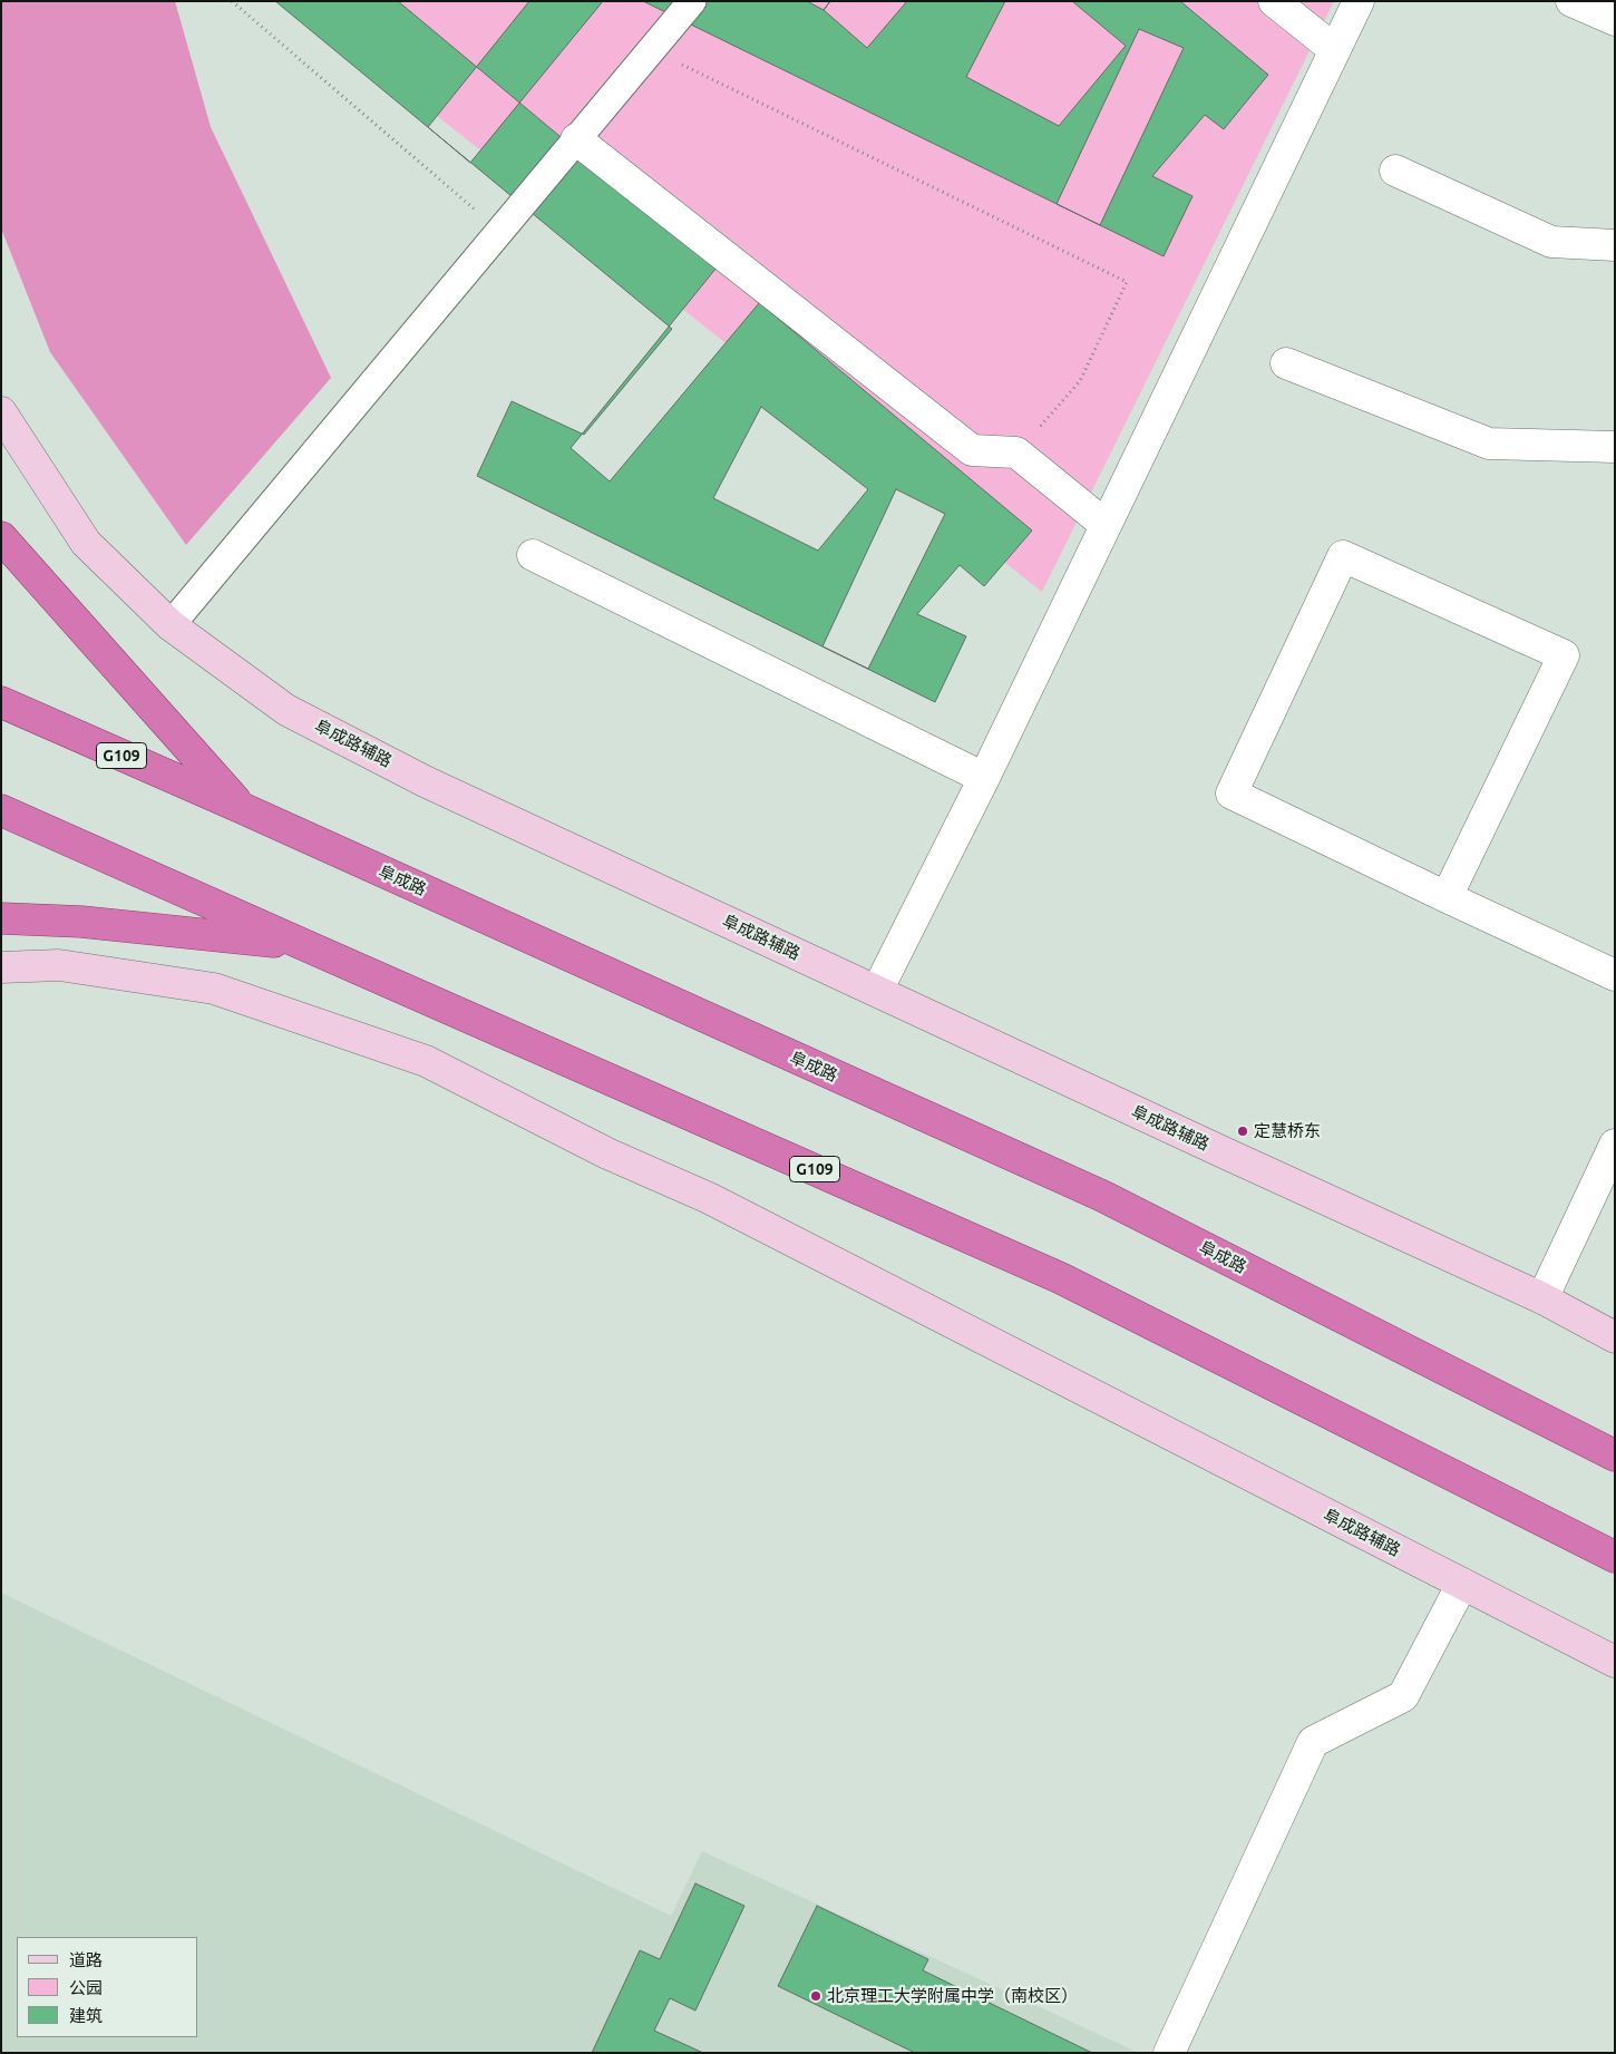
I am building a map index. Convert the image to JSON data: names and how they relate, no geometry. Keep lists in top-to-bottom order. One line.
{"streets":{"highway":["G109","阜成路"],"main road":["阜成路辅路"]},"places":["定慧桥东","北京理工大学附属中学（南校区）"],"legend":["道路","公园","建筑"]}
